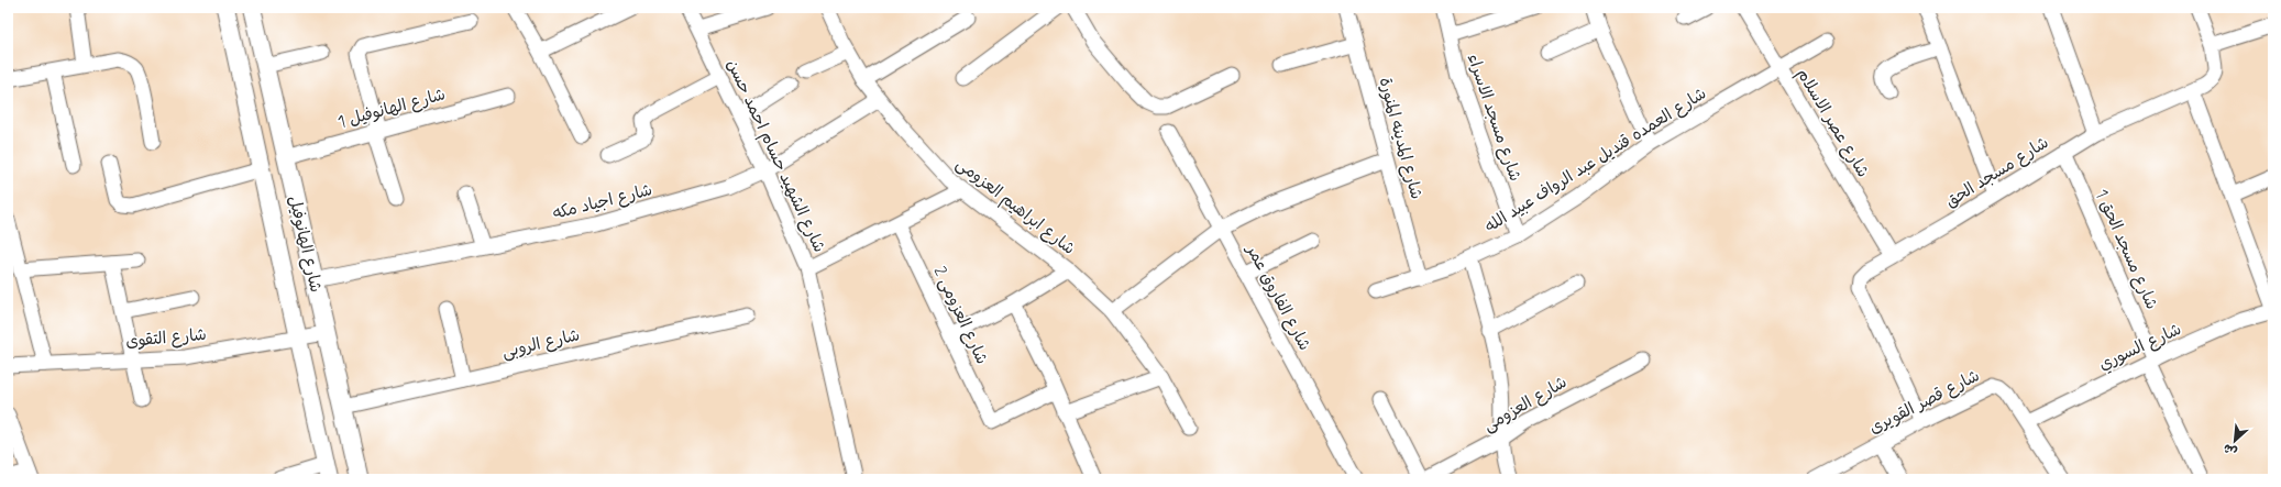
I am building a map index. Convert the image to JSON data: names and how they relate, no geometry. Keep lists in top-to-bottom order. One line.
{"streets":{"street":["شارع الهانوفيل 1","شارع مسجد الاسراء","شارع عصر الاسلام","شارع المدينه المنورة","شارع الشهيد حسام احمد حسن","شارع العمده قنديل عبد الرواف عبيد الله","شارع مسجد الحق","شارع اجياد مكه","شارع ابراهيم العزومى","شارع الهانوفيل","شارع مسجد الحق 1","شارع الفاروق عمر","شارع العزومى 2","شارع التقوى","شارع الروبى","شارع السوري","شارع قصر القويرى","شارع العزومى"]},"crossings":[["شارع الهانوفيل 1","شارع الهانوفيل"],["شارع مسجد الاسراء","شارع العمده قنديل عبد الرواف عبيد الله"],["شارع عصر الاسلام","شارع العمده قنديل عبد الرواف عبيد الله"],["شارع عصر الاسلام","شارع مسجد الحق"],["شارع المدينه المنورة","شارع العمده قنديل عبد الرواف عبيد الله"],["شارع الشهيد حسام احمد حسن","شارع اجياد مكه"],["شارع مسجد الحق","شارع مسجد الحق 1"],["شارع مسجد الحق","شارع قصر القويرى"],["شارع اجياد مكه","شارع ابراهيم العزومى"],["شارع اجياد مكه","شارع الهانوفيل"],["شارع الهانوفيل","شارع التقوى"],["شارع الهانوفيل","شارع الروبى"],["شارع مسجد الحق 1","شارع السوري"],["شارع السوري","شارع قصر القويرى"]],"north":"bottom left"}
